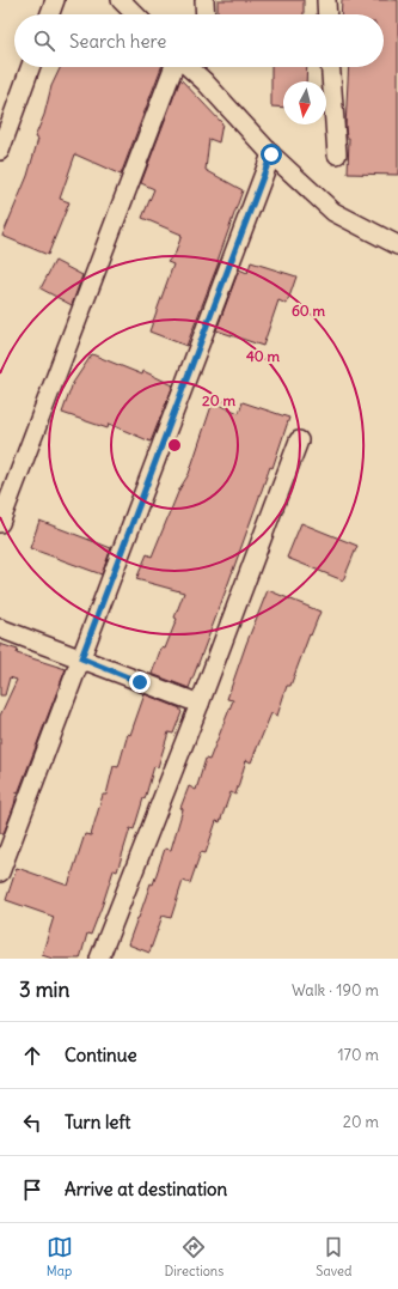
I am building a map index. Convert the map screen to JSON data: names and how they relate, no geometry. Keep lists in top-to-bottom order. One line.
{"north":"bottom","page":{"search":"Search here","heading":["3 min","Walk · 190 m"],"list":[["Continue","170 m"],["Turn left","20 m"],"Arrive at destination"],"nav":["Map","Directions","Saved"]},"rings":["60 m","40 m","20 m"]}
